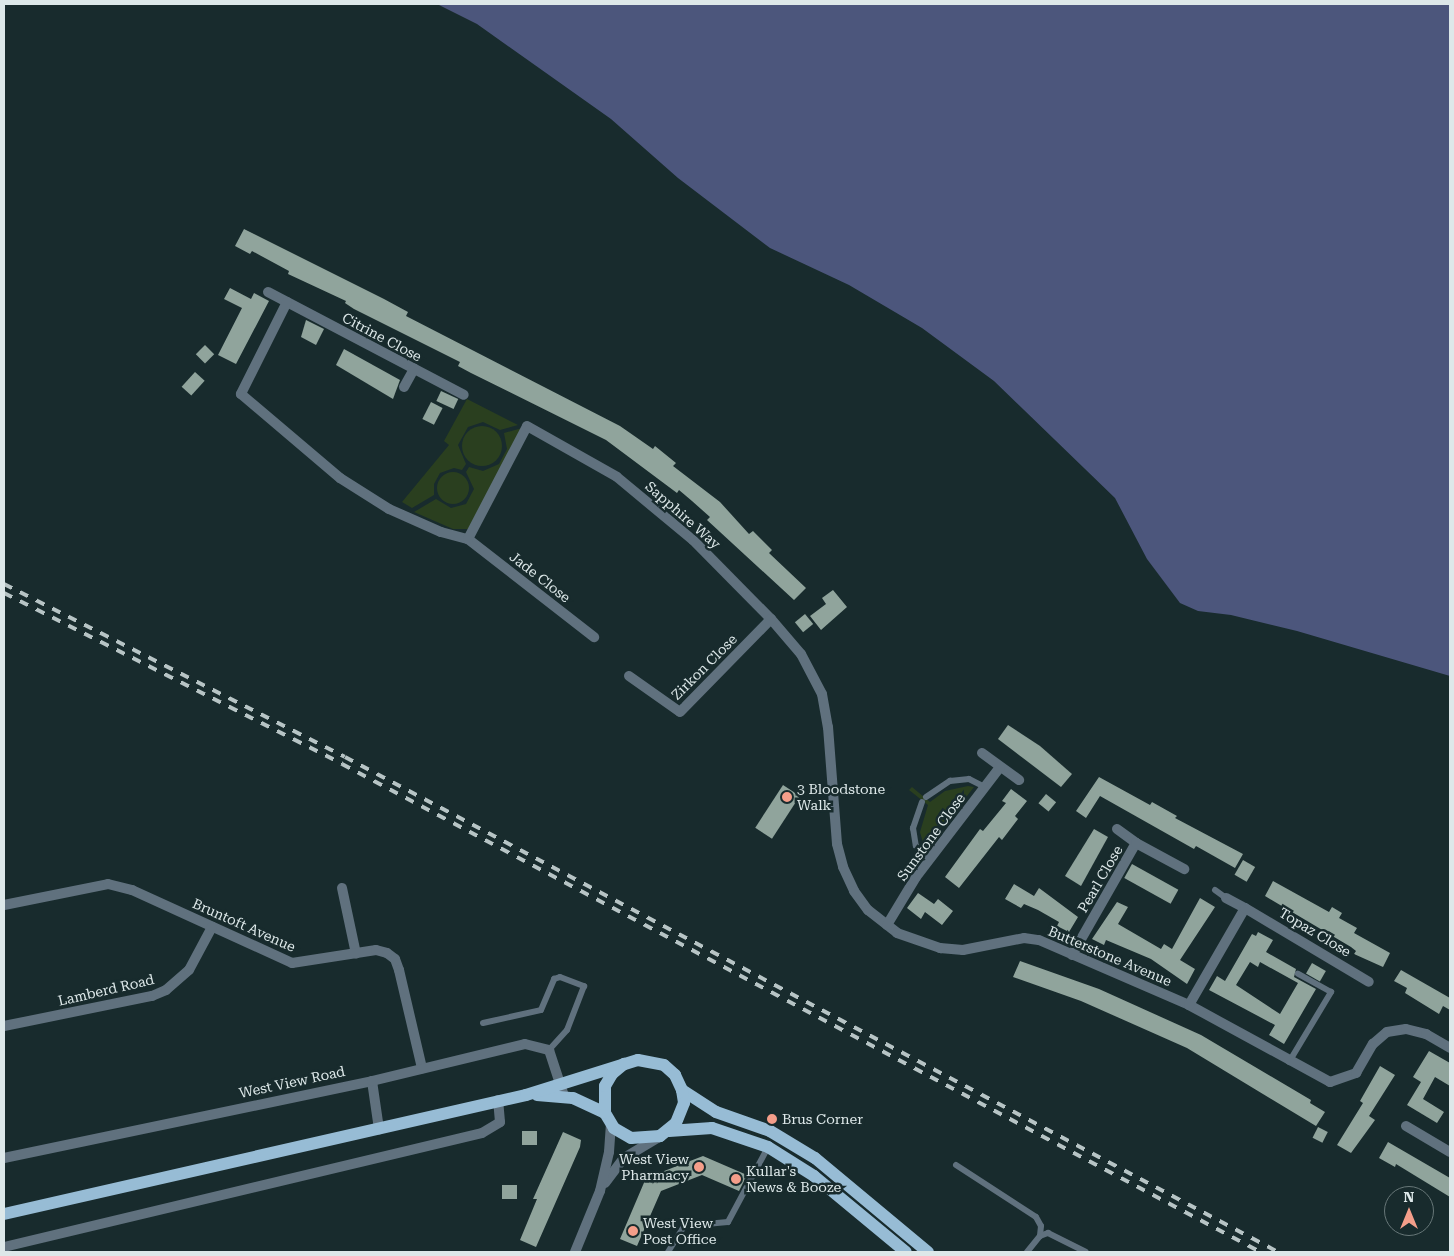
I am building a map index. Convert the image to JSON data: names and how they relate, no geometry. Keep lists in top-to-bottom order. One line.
{"streets":{"street":["Citrine Close","Sapphire Way","Jade Close","Zirkon Close","Sunstone Close","Pearl Close","Bruntoft Avenue","Topaz Close","Butterstone Avenue","Lamberd Road","West View Road"]},"crossings":[["Citrine Close","Jade Close"],["Sapphire Way","Jade Close"],["Sapphire Way","Zirkon Close"],["Sapphire Way","Butterstone Avenue"],["Sunstone Close","Butterstone Avenue"],["Pearl Close","Butterstone Avenue"],["Bruntoft Avenue","Lamberd Road"],["Bruntoft Avenue","West View Road"]],"places":["3 Bloodstone Walk","Brus Corner","West View Pharmacy","Kullar's News & Booze","West View Post Office"],"north":"top"}
